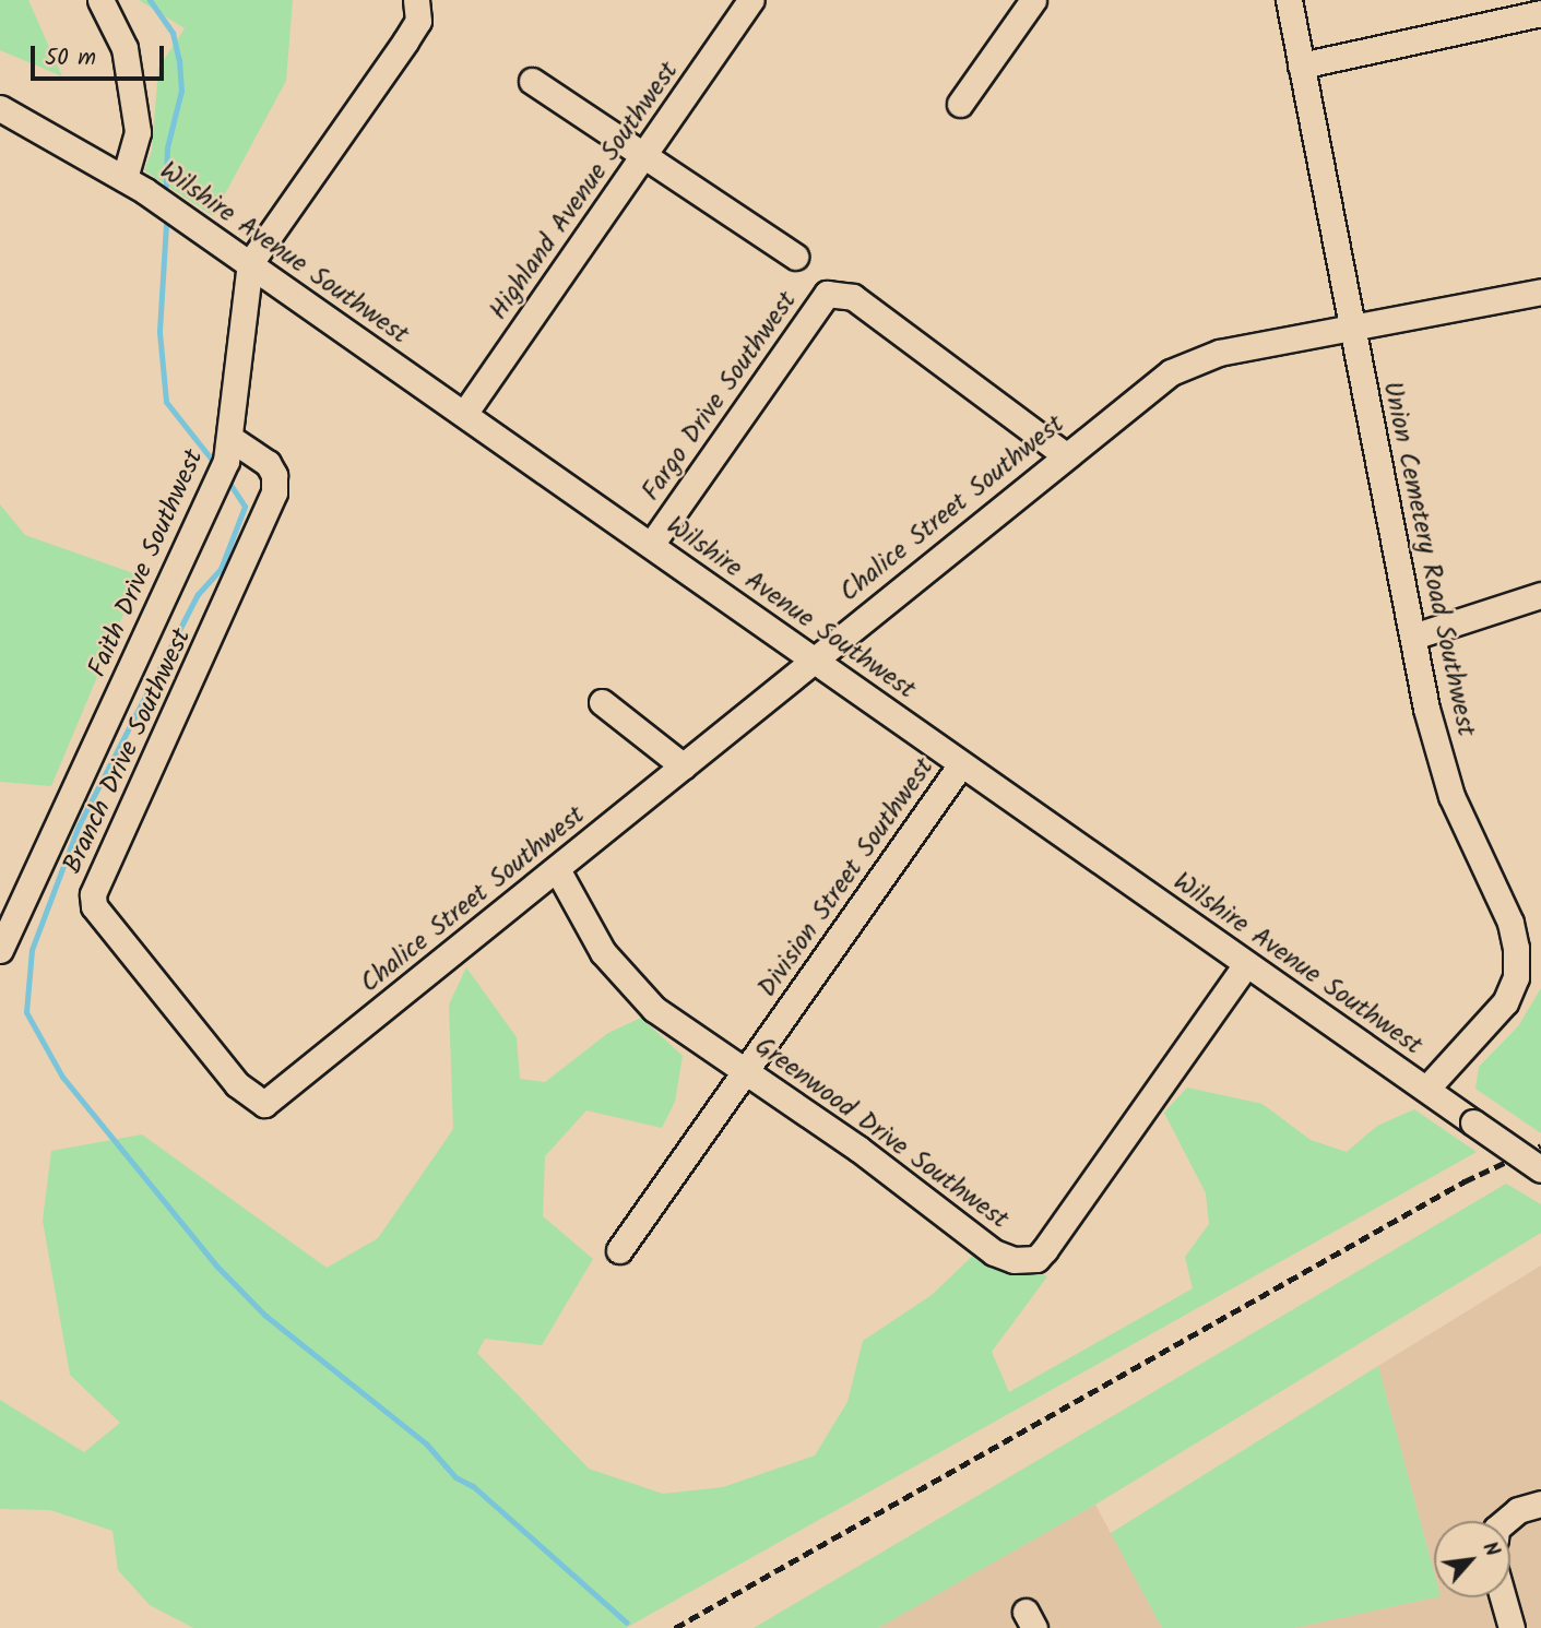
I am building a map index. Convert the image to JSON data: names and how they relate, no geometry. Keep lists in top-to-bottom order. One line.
{"streets":{"street":["Highland Avenue Southwest","Wilshire Avenue Southwest","Fargo Drive Southwest","Chalice Street Southwest","Union Cemetery Road Southwest","Faith Drive Southwest","Branch Drive Southwest","Division Street Southwest","Greenwood Drive Southwest"]},"crossings":[["Highland Avenue Southwest","Wilshire Avenue Southwest"],["Wilshire Avenue Southwest","Fargo Drive Southwest"],["Wilshire Avenue Southwest","Chalice Street Southwest"],["Wilshire Avenue Southwest","Union Cemetery Road Southwest"],["Wilshire Avenue Southwest","Faith Drive Southwest"],["Wilshire Avenue Southwest","Division Street Southwest"],["Wilshire Avenue Southwest","Greenwood Drive Southwest"],["Fargo Drive Southwest","Chalice Street Southwest"],["Chalice Street Southwest","Union Cemetery Road Southwest"],["Chalice Street Southwest","Branch Drive Southwest"],["Chalice Street Southwest","Greenwood Drive Southwest"],["Faith Drive Southwest","Branch Drive Southwest"],["Division Street Southwest","Greenwood Drive Southwest"]],"scale_bar":"50 m","north":"top right"}
